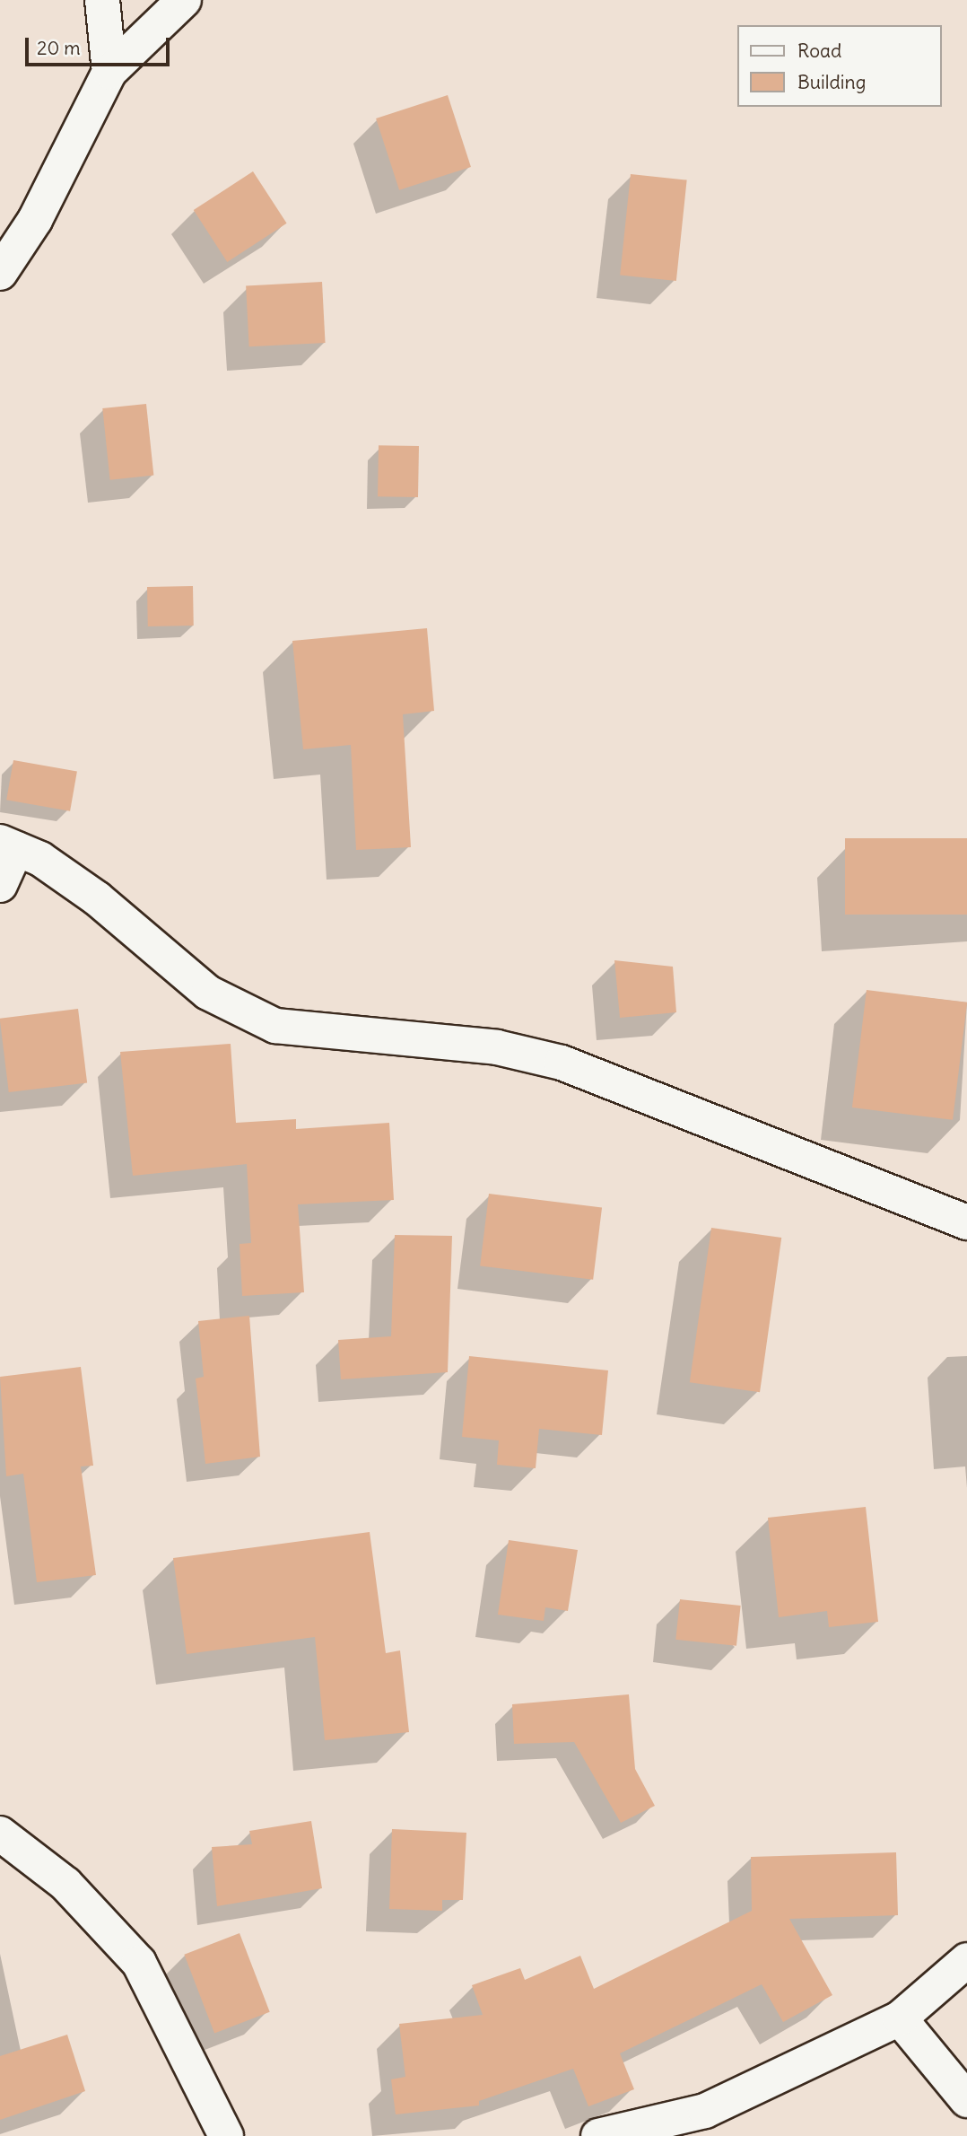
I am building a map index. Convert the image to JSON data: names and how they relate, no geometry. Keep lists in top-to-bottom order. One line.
{"legend":["Road","Building"],"scale_bar":"20 m"}
